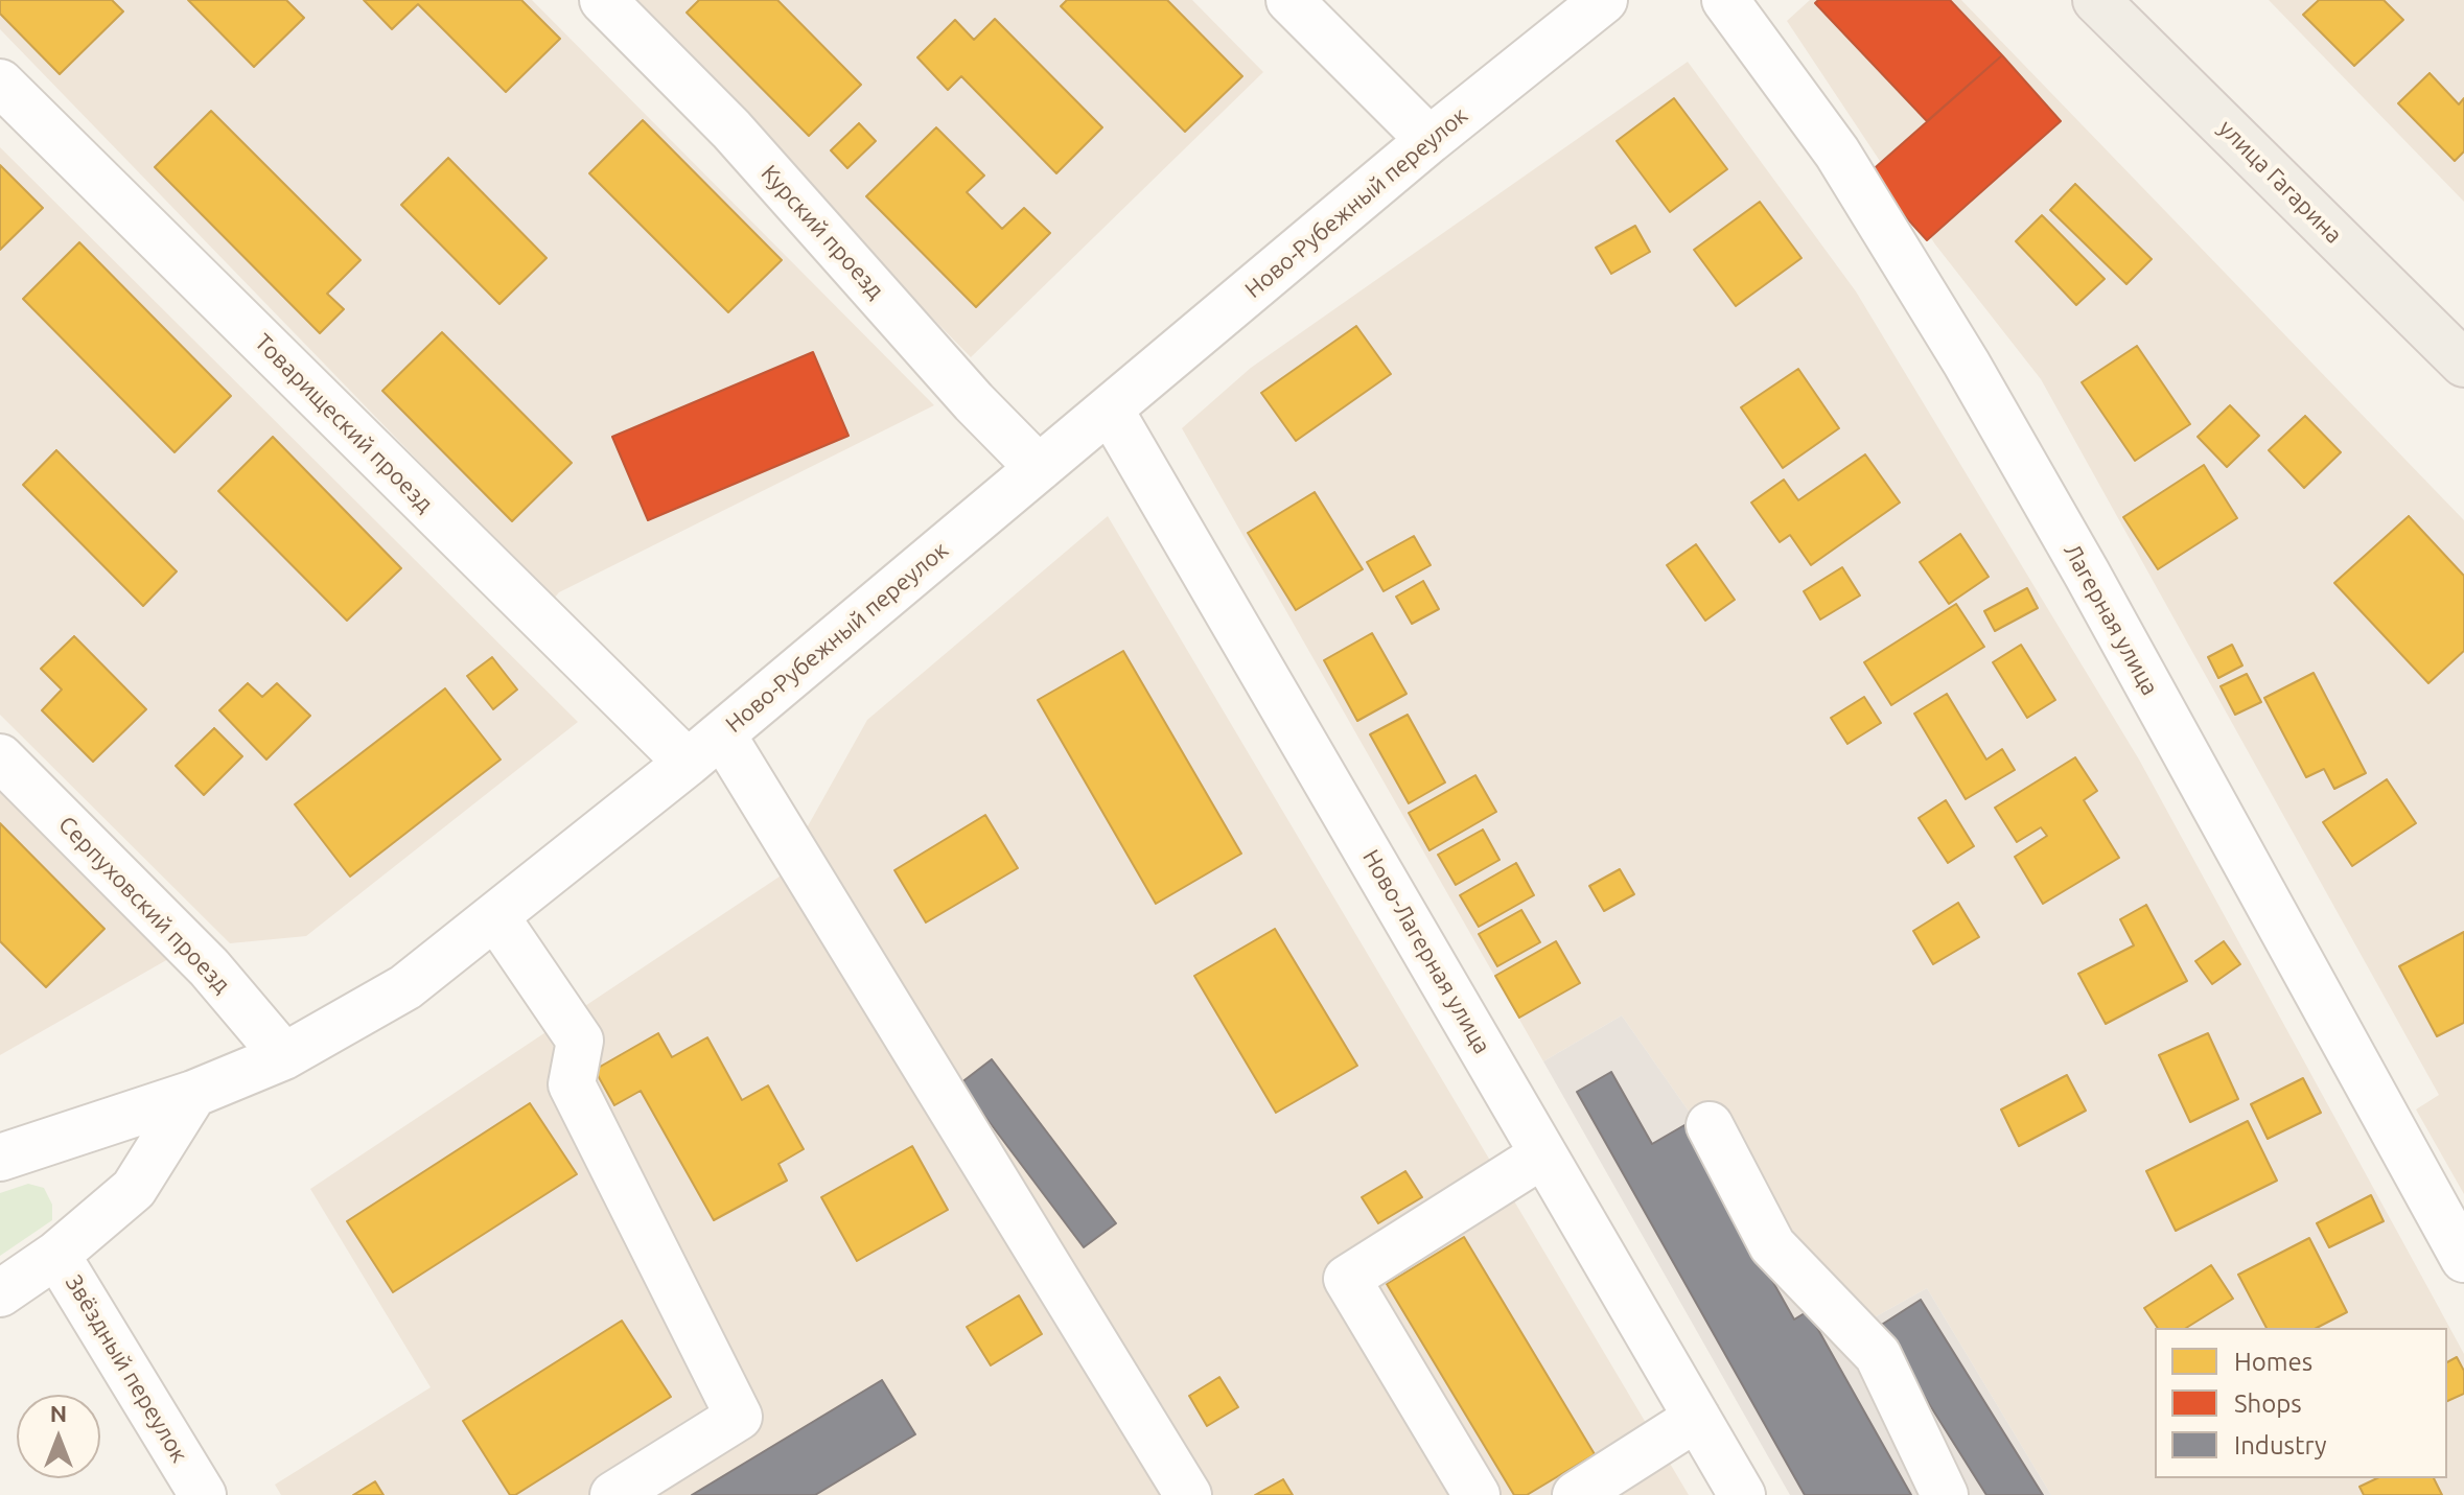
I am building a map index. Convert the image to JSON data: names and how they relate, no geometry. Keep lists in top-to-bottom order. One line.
{"streets":{"main road":["улица Гагарина"],"street":["Ново-Рубежный переулок","Курский проезд","Товарищеский проезд","Лагерная улица","Серпуховский проезд","Ново-Лагерная улица","Звёздный переулок"]},"crossings":[["Ново-Рубежный переулок","Курский проезд"],["Ново-Рубежный переулок","Товарищеский проезд"],["Ново-Рубежный переулок","Серпуховский проезд"],["Ново-Рубежный переулок","Ново-Лагерная улица"],["Ново-Рубежный переулок","Звёздный переулок"]],"legend":["Homes","Shops","Industry"],"north":"top"}
